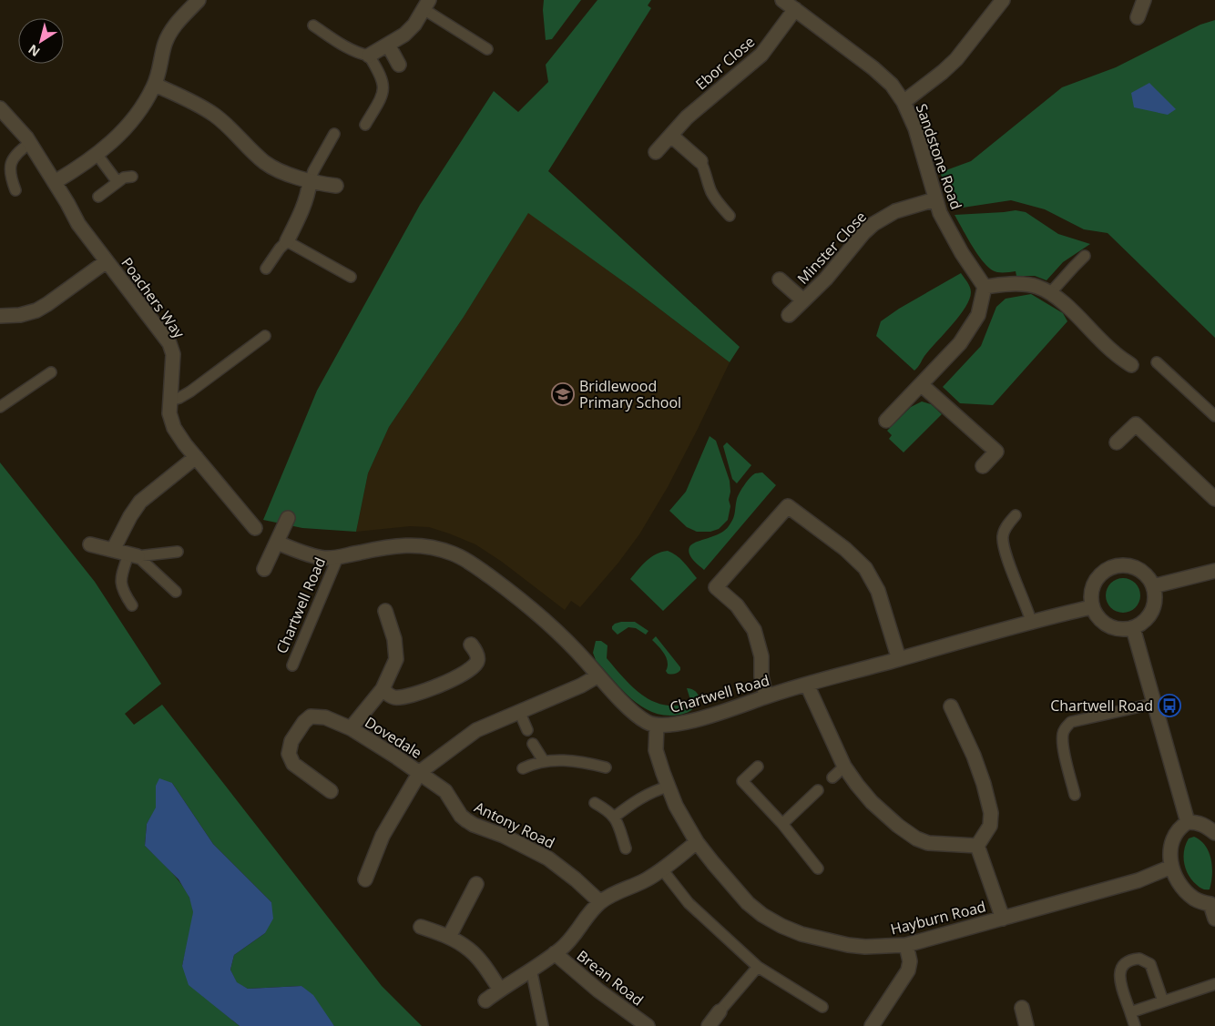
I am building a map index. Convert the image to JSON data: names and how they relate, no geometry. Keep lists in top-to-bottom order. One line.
{"streets":{"street":["Ebor Close","Sandstone Road","Minster Close","Poachers Way","Chartwell Road","Dovedale","Antony Road","Hayburn Road","Brean Road"]},"crossings":[["Ebor Close","Sandstone Road"],["Sandstone Road","Minster Close"],["Chartwell Road","Hayburn Road"],["Dovedale","Antony Road"]],"places":{"school or university":["Bridlewood Primary School"],"bus stop":["Chartwell Road"]},"north":"bottom left"}
